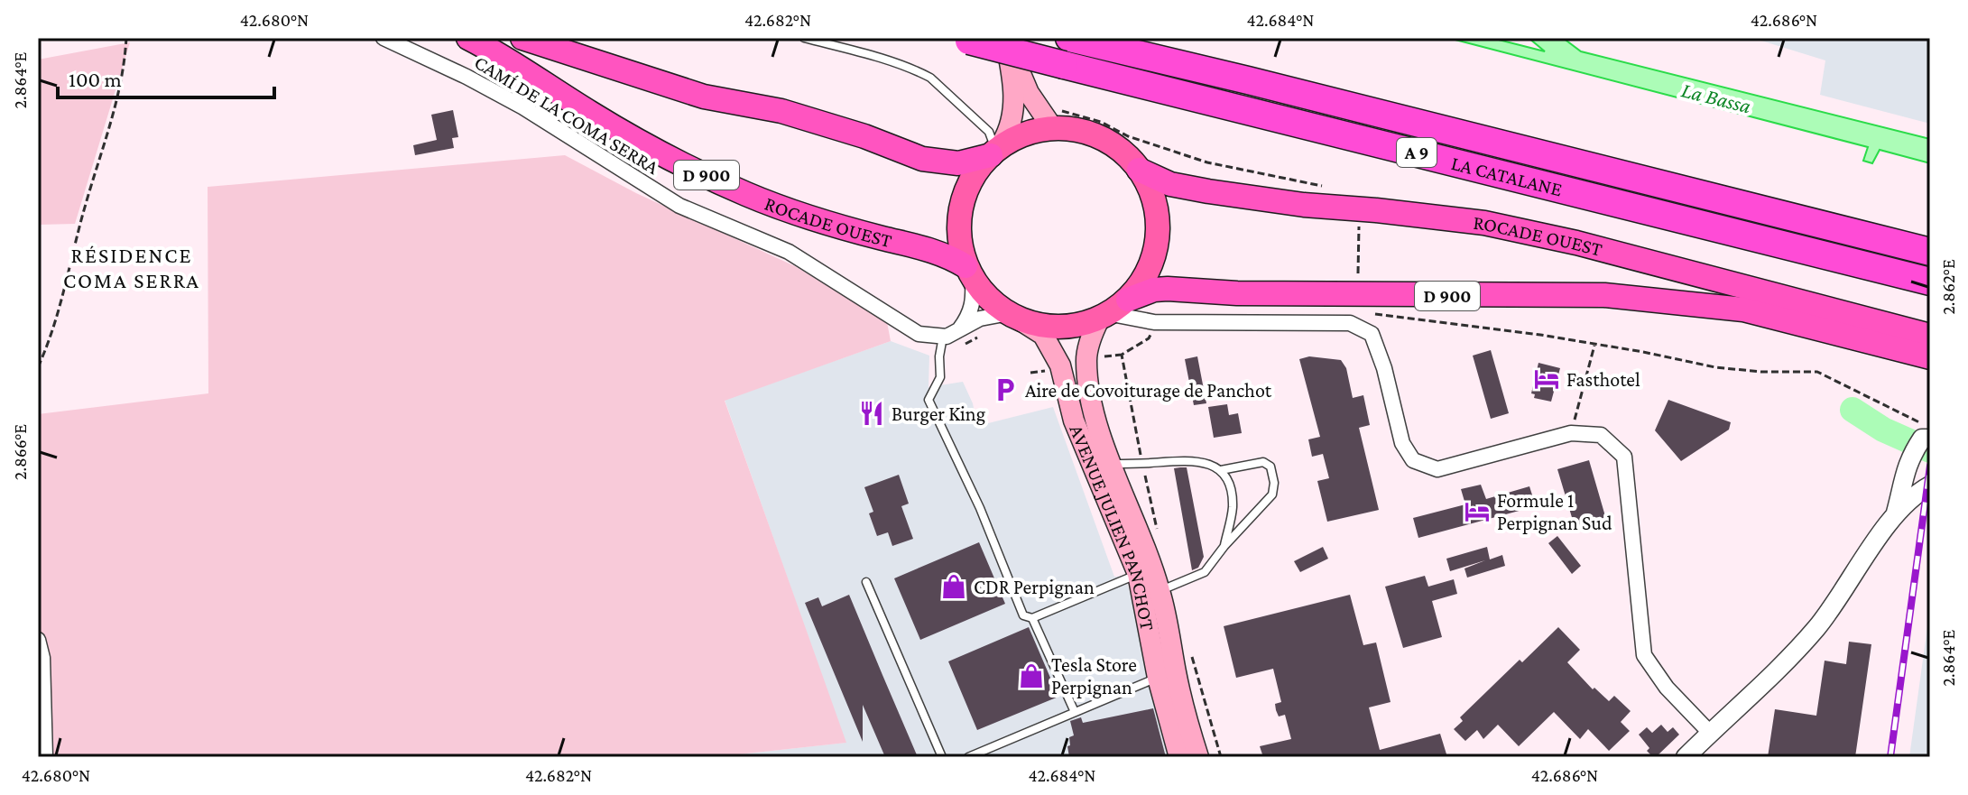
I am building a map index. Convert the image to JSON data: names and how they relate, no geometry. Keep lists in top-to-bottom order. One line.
{"streets":{"highway":["A 9","D 900","LA CATALANE","ROCADE OUEST"],"main road":["AVENUE JULIEN PANCHOT"],"street":["CAMÍ DE LA COMA SERRA"]},"crossings":[["ROCADE OUEST","AVENUE JULIEN PANCHOT"]],"districts":["RÉSIDENCE COMA SERRA"],"water":["La Bassa"],"places":{"hotel":["Fasthotel","Formule 1 Perpignan Sud"],"parking":["Aire de Covoiturage de Panchot"],"restaurant":["Burger King"],"shop":["CDR Perpignan","Tesla Store Perpignan"]},"scale_bar":"100 m","coordinates":["42.680°N","42.682°N","42.684°N","42.686°N","2.864°E","2.862°E","2.866°E"]}
